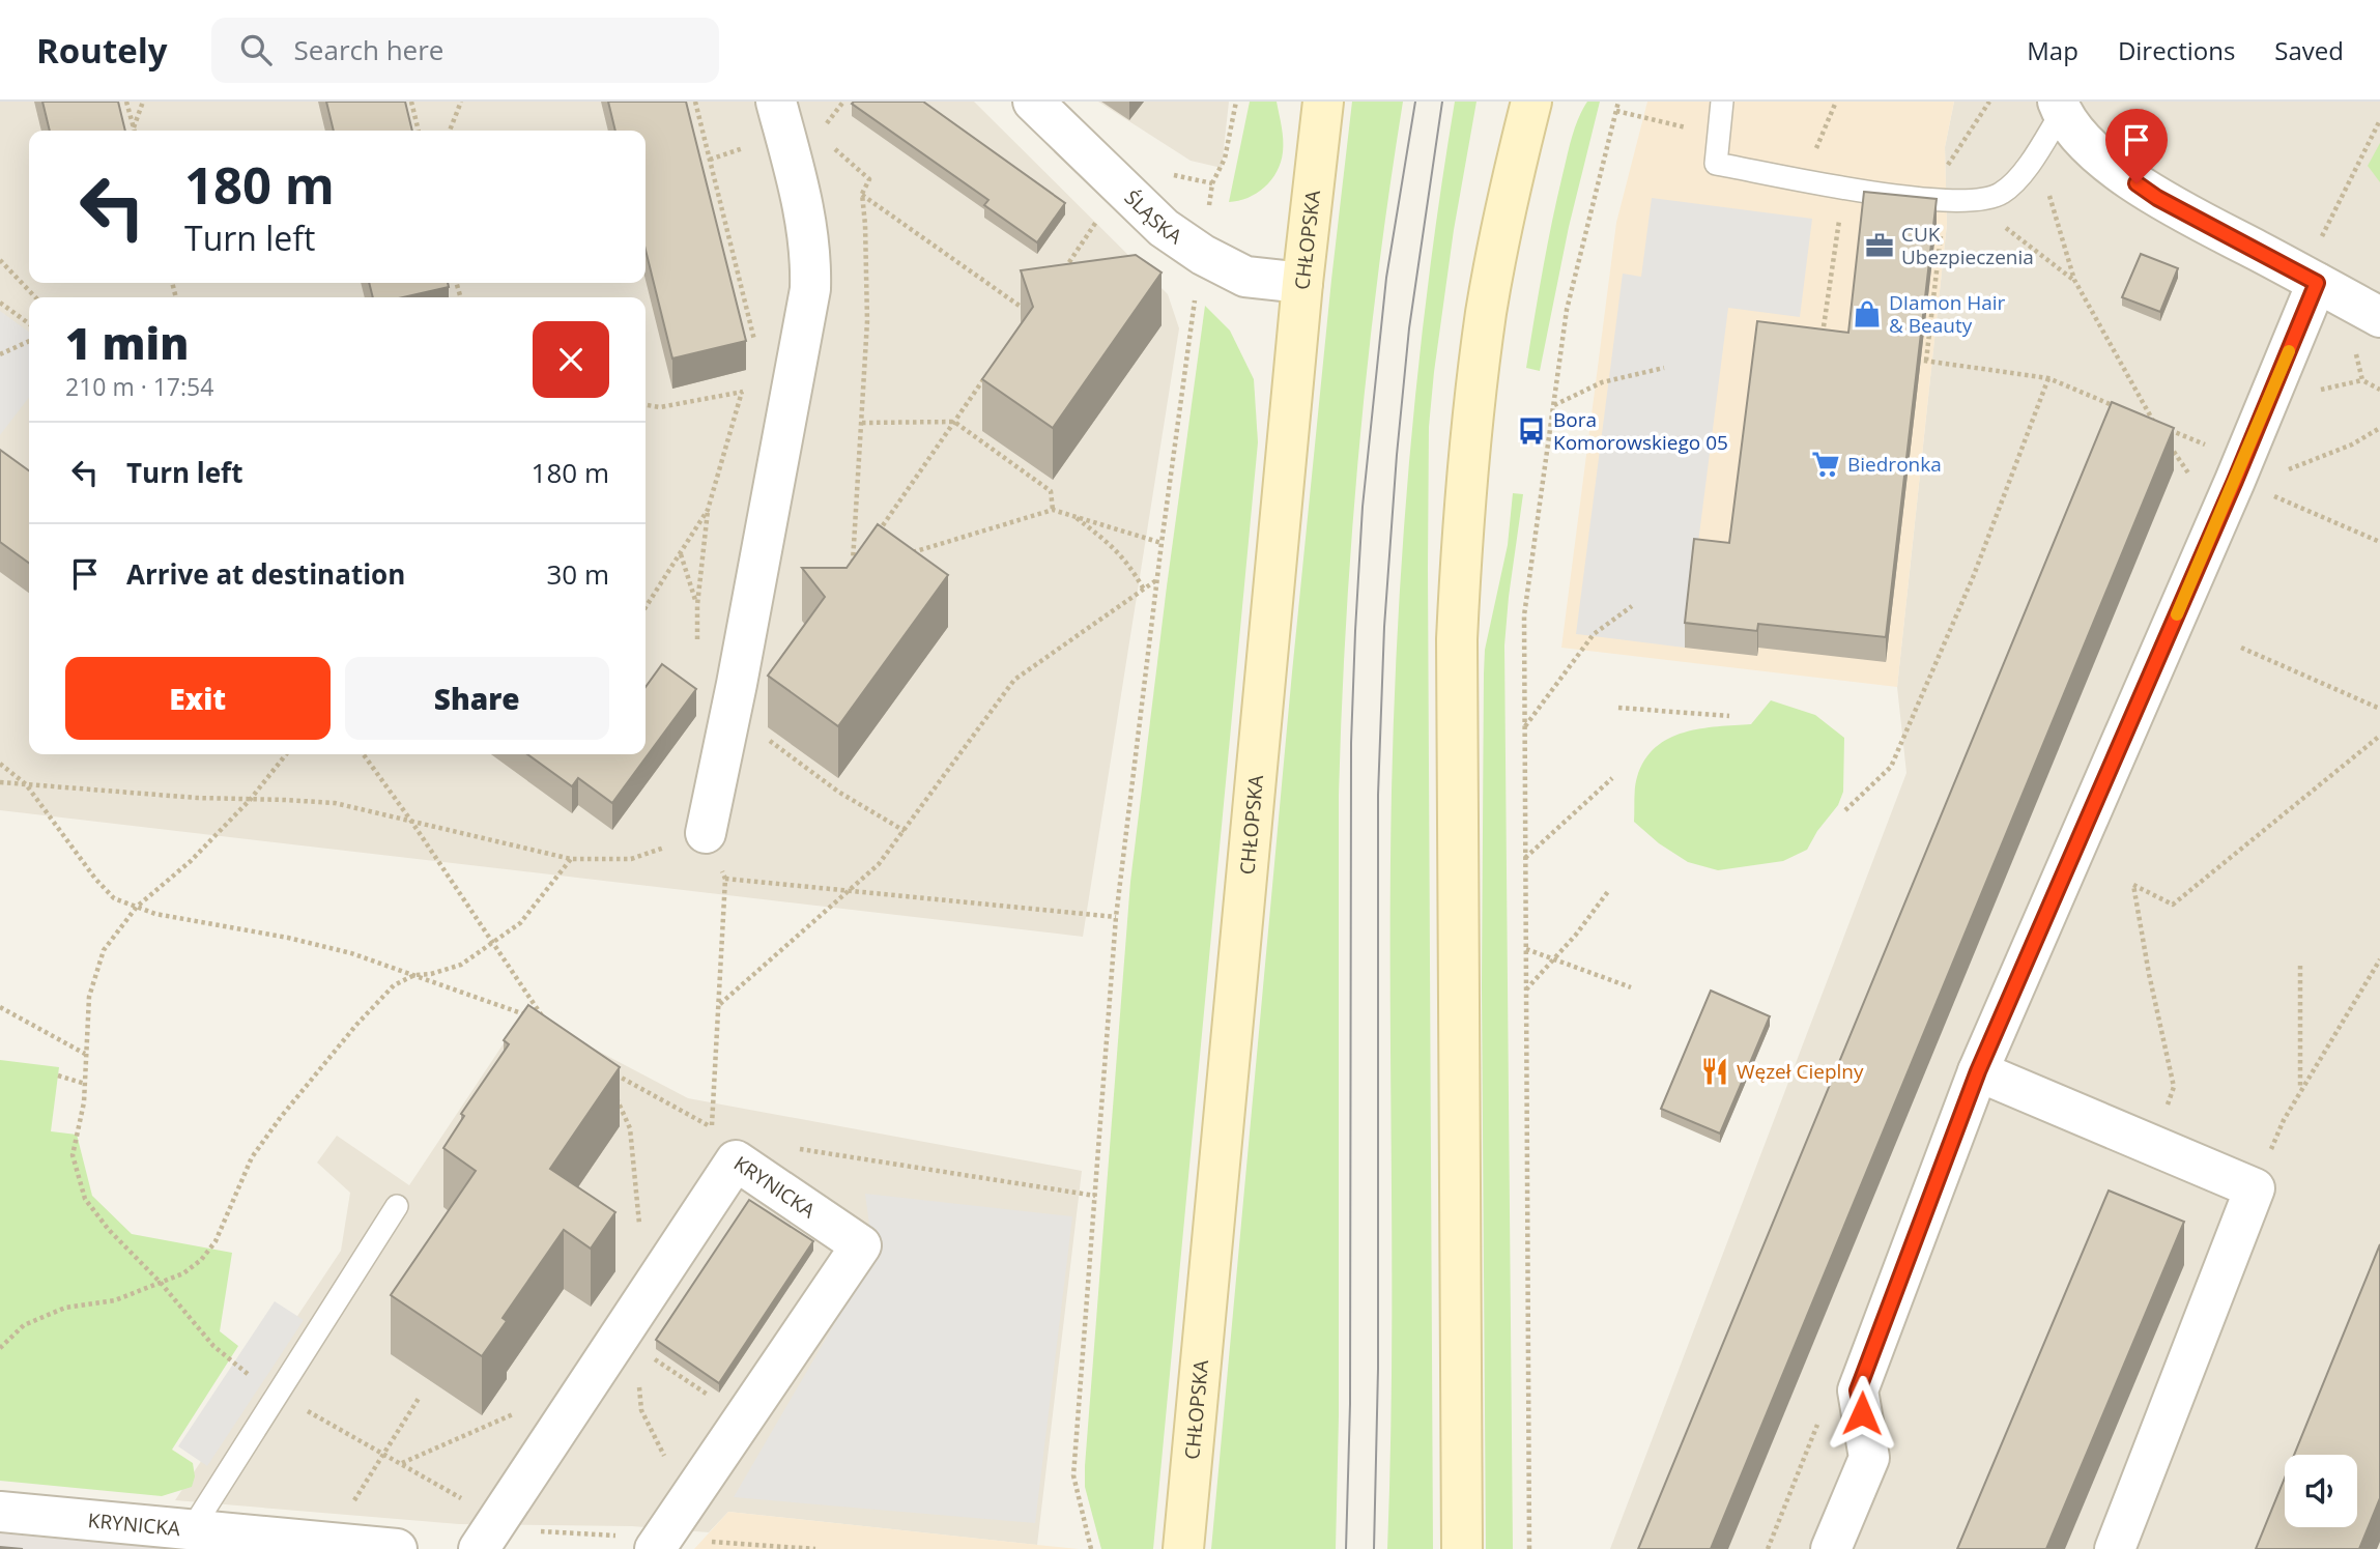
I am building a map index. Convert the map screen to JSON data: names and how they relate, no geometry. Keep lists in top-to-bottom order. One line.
{"streets":{"main road":["CHŁOPSKA"],"street":["ŚLĄSKA","KRYNICKA"]},"crossings":[["ŚLĄSKA","CHŁOPSKA"]],"places":{"office":["CUK Ubezpieczenia"],"shop":["DIamon Hair & Beauty"],"bus stop":["Bora Komorowskiego 05"],"supermarket":["Biedronka"],"restaurant":["Węzeł Cieplny"]},"page":{"header":"Routely","search":"Search here","nav":["Map","Directions","Saved"],"turn":["180 m","Turn left"],"heading":["1 min","210 m · 17:54"],"list":[{"name":"Turn left","value":"180 m"},{"name":"Arrive at destination","value":"30 m"}],"buttons":["Exit","Share"]}}
